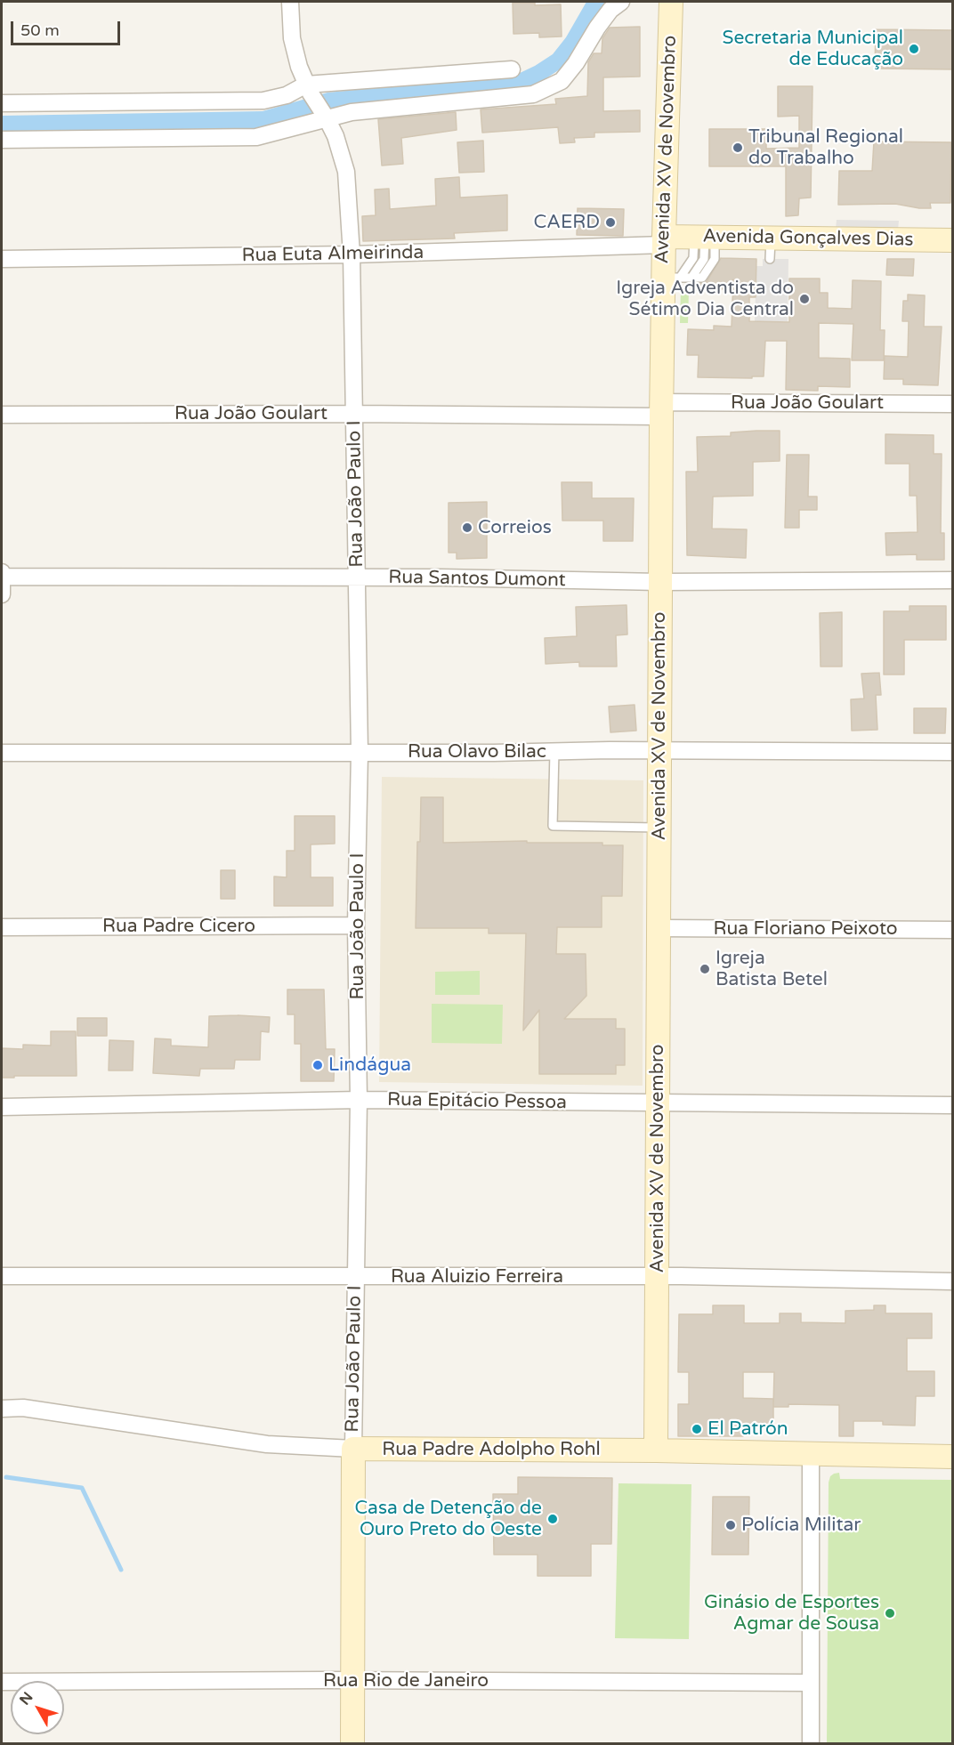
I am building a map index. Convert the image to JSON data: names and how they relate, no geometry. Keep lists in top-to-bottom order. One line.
{"streets":{"street":["Avenida XV de Novembro","Avenida Gonçalves Dias","Rua Euta Almeirinda","Rua João Goulart","Rua João Paulo I","Rua Santos Dumont","Rua Olavo Bilac","Rua Padre Cicero","Rua Floriano Peixoto","Rua Epitácio Pessoa","Rua Aluizio Ferreira","Rua Padre Adolpho Rohl","Rua Rio de Janeiro"]},"crossings":[["Avenida XV de Novembro","Avenida Gonçalves Dias"],["Avenida XV de Novembro","Rua Euta Almeirinda"],["Avenida XV de Novembro","Rua João Goulart"],["Avenida XV de Novembro","Rua Santos Dumont"],["Avenida XV de Novembro","Rua Olavo Bilac"],["Avenida XV de Novembro","Rua Floriano Peixoto"],["Avenida XV de Novembro","Rua Epitácio Pessoa"],["Avenida XV de Novembro","Rua Aluizio Ferreira"],["Avenida XV de Novembro","Rua Padre Adolpho Rohl"],["Avenida Gonçalves Dias","Rua Euta Almeirinda"],["Rua Euta Almeirinda","Rua João Paulo I"],["Rua João Goulart","Rua João Paulo I"],["Rua João Paulo I","Rua Santos Dumont"],["Rua João Paulo I","Rua Olavo Bilac"],["Rua João Paulo I","Rua Padre Cicero"],["Rua João Paulo I","Rua Epitácio Pessoa"],["Rua João Paulo I","Rua Aluizio Ferreira"],["Rua João Paulo I","Rua Padre Adolpho Rohl"],["Rua João Paulo I","Rua Rio de Janeiro"]],"places":["Secretaria Municipal de Educação","Tribunal Regional do Trabalho","CAERD","Igreja Adventista do Sétimo Dia Central","Correios","Igreja Batista Betel","Lindágua","El Patrón","Casa de Detenção de Ouro Preto do Oeste","Polícia Militar","Ginásio de Esportes Agmar de Sousa"],"scale_bar":"50 m","north":"top left"}
